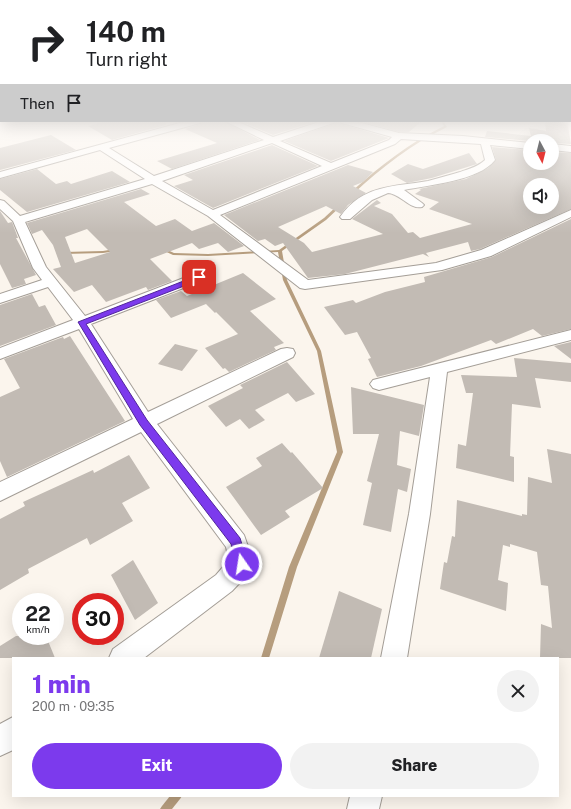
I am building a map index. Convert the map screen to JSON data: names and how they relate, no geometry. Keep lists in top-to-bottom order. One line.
{"north":"bottom","page":{"turn":["140 m","Turn right"],"then":"Then","speed":"22 km/h","limit":"30","heading":["1 min","200 m · 09:35"],"buttons":["Exit","Share"]}}
